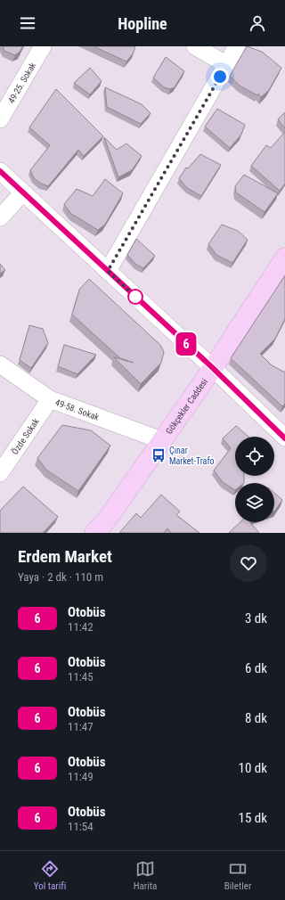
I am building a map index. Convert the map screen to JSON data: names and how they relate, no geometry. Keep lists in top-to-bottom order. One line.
{"streets":{"main road":["Gökçekler Caddesi"],"street":["49-25. Sokak","49-58. Sokak","Özde Sokak"]},"crossings":[["Gökçekler Caddesi","49-58. Sokak"],["49-58. Sokak","Özde Sokak"]],"places":{"bus stop":["Çınar Market-Trafo"]},"lines":["bus line 6"],"page":{"header":"Hopline","on_map":"6","heading":["Erdem Market","Yaya · 2 dk · 110 m"],"list":[{"mark":"6","name":"Otobüs","note":"11:42","value":"3 dk"},{"mark":"6","name":"Otobüs","note":"11:45","value":"6 dk"},{"mark":"6","name":"Otobüs","note":"11:47","value":"8 dk"},{"mark":"6","name":"Otobüs","note":"11:49","value":"10 dk"},{"mark":"6","name":"Otobüs","note":"11:54","value":"15 dk"}],"tabs":["Yol tarifi","Harita","Biletler"]}}
